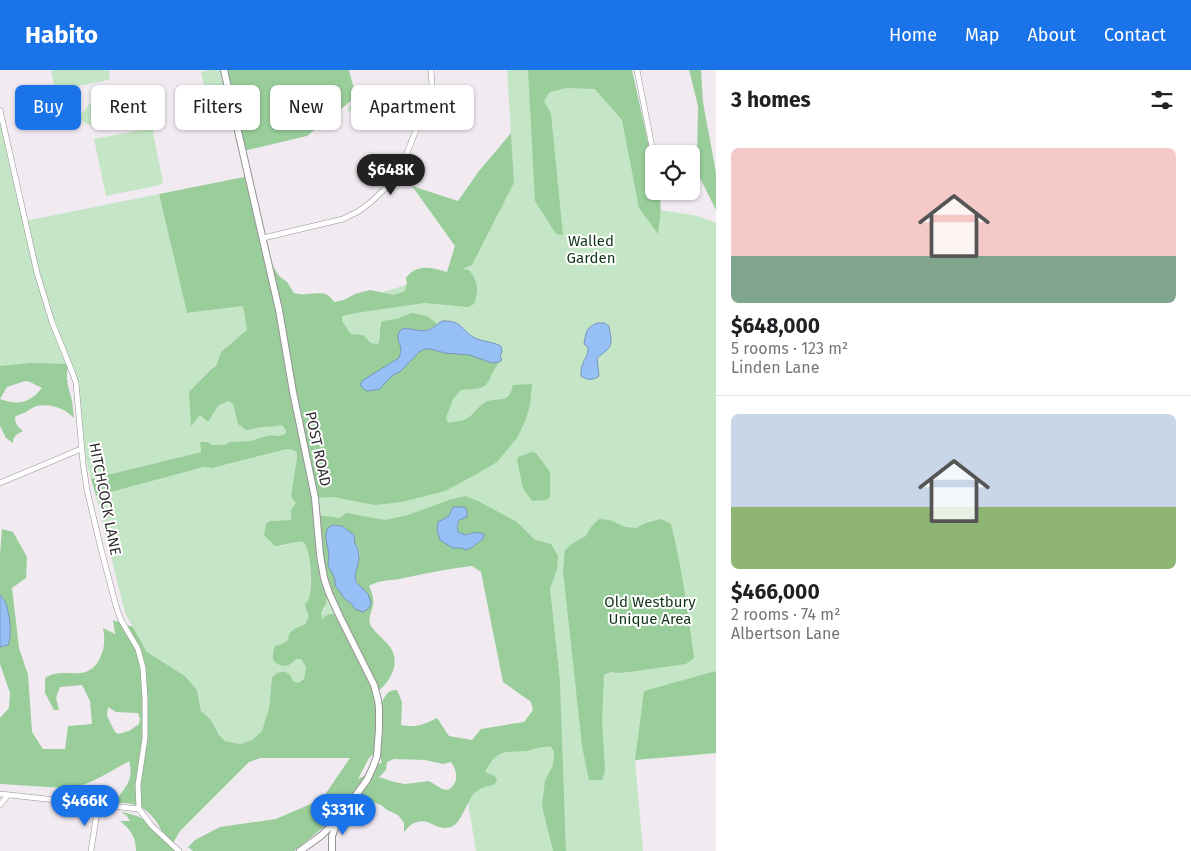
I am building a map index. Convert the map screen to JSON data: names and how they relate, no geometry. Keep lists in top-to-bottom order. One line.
{"streets":{"main road":["POST ROAD"],"street":["HITCHCOCK LANE"]},"parks":["Walled Garden","Old Westbury Unique Area"],"page":{"header":"Habito","nav":["Home","Map","About","Contact"],"heading":"3 homes","chip":["Buy","Rent","Filters","New","Apartment"],"list":[{"name":"$648,000","note":"5 rooms · 123 m² · Linden Lane"},{"name":"$466,000","note":"2 rooms · 74 m² · Albertson Lane"}],"price":["$648K","$466K","$331K"]}}
